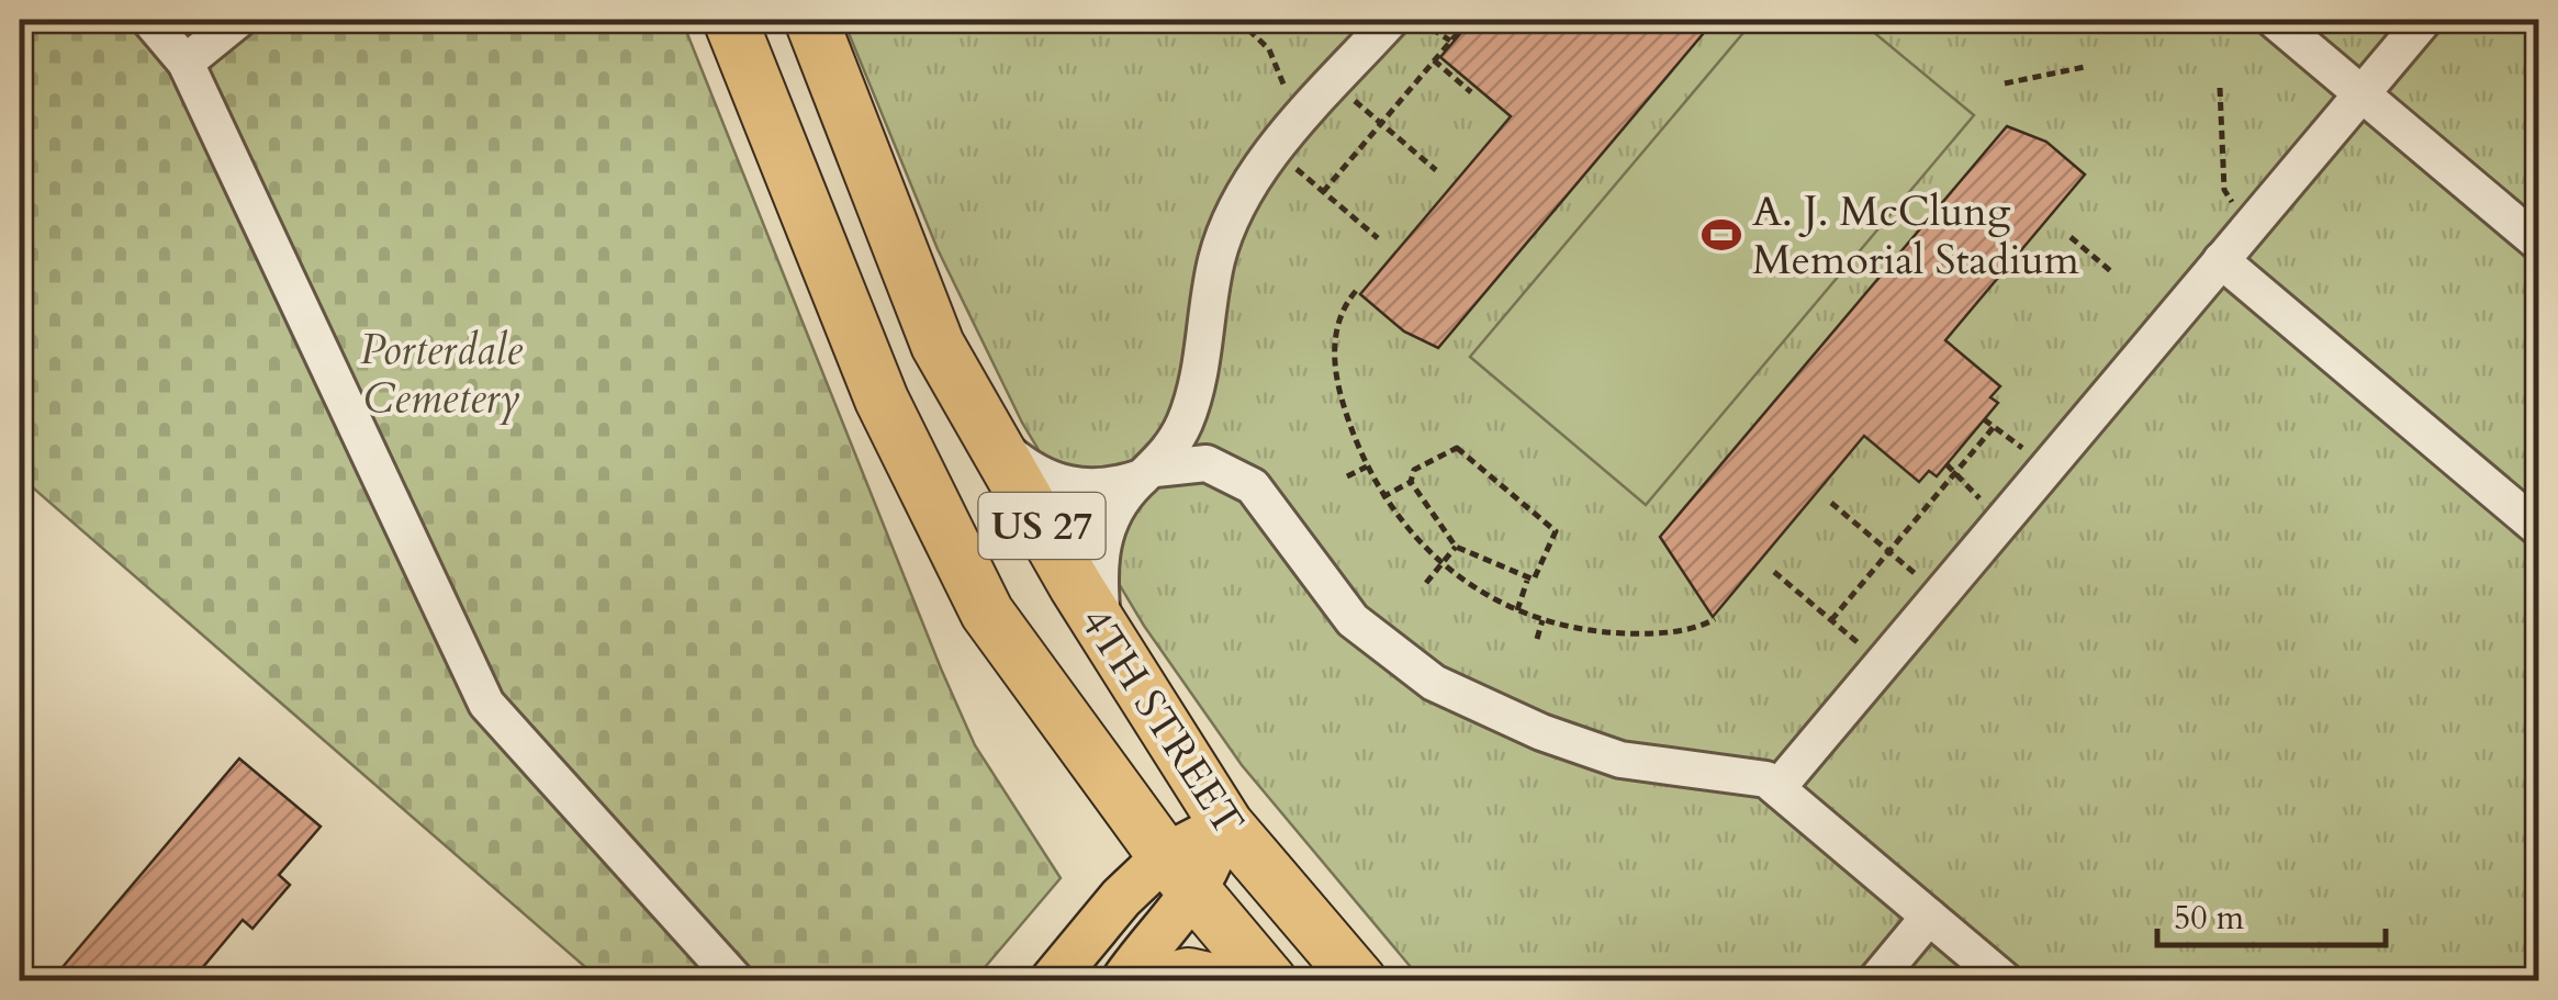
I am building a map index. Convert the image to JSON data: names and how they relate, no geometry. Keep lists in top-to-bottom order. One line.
{"streets":{"highway":["US 27","4TH STREET"]},"parks":["Porterdale Cemetery"],"places":{"sports":["A. J. McClung Memorial Stadium"]},"scale_bar":"50 m"}
